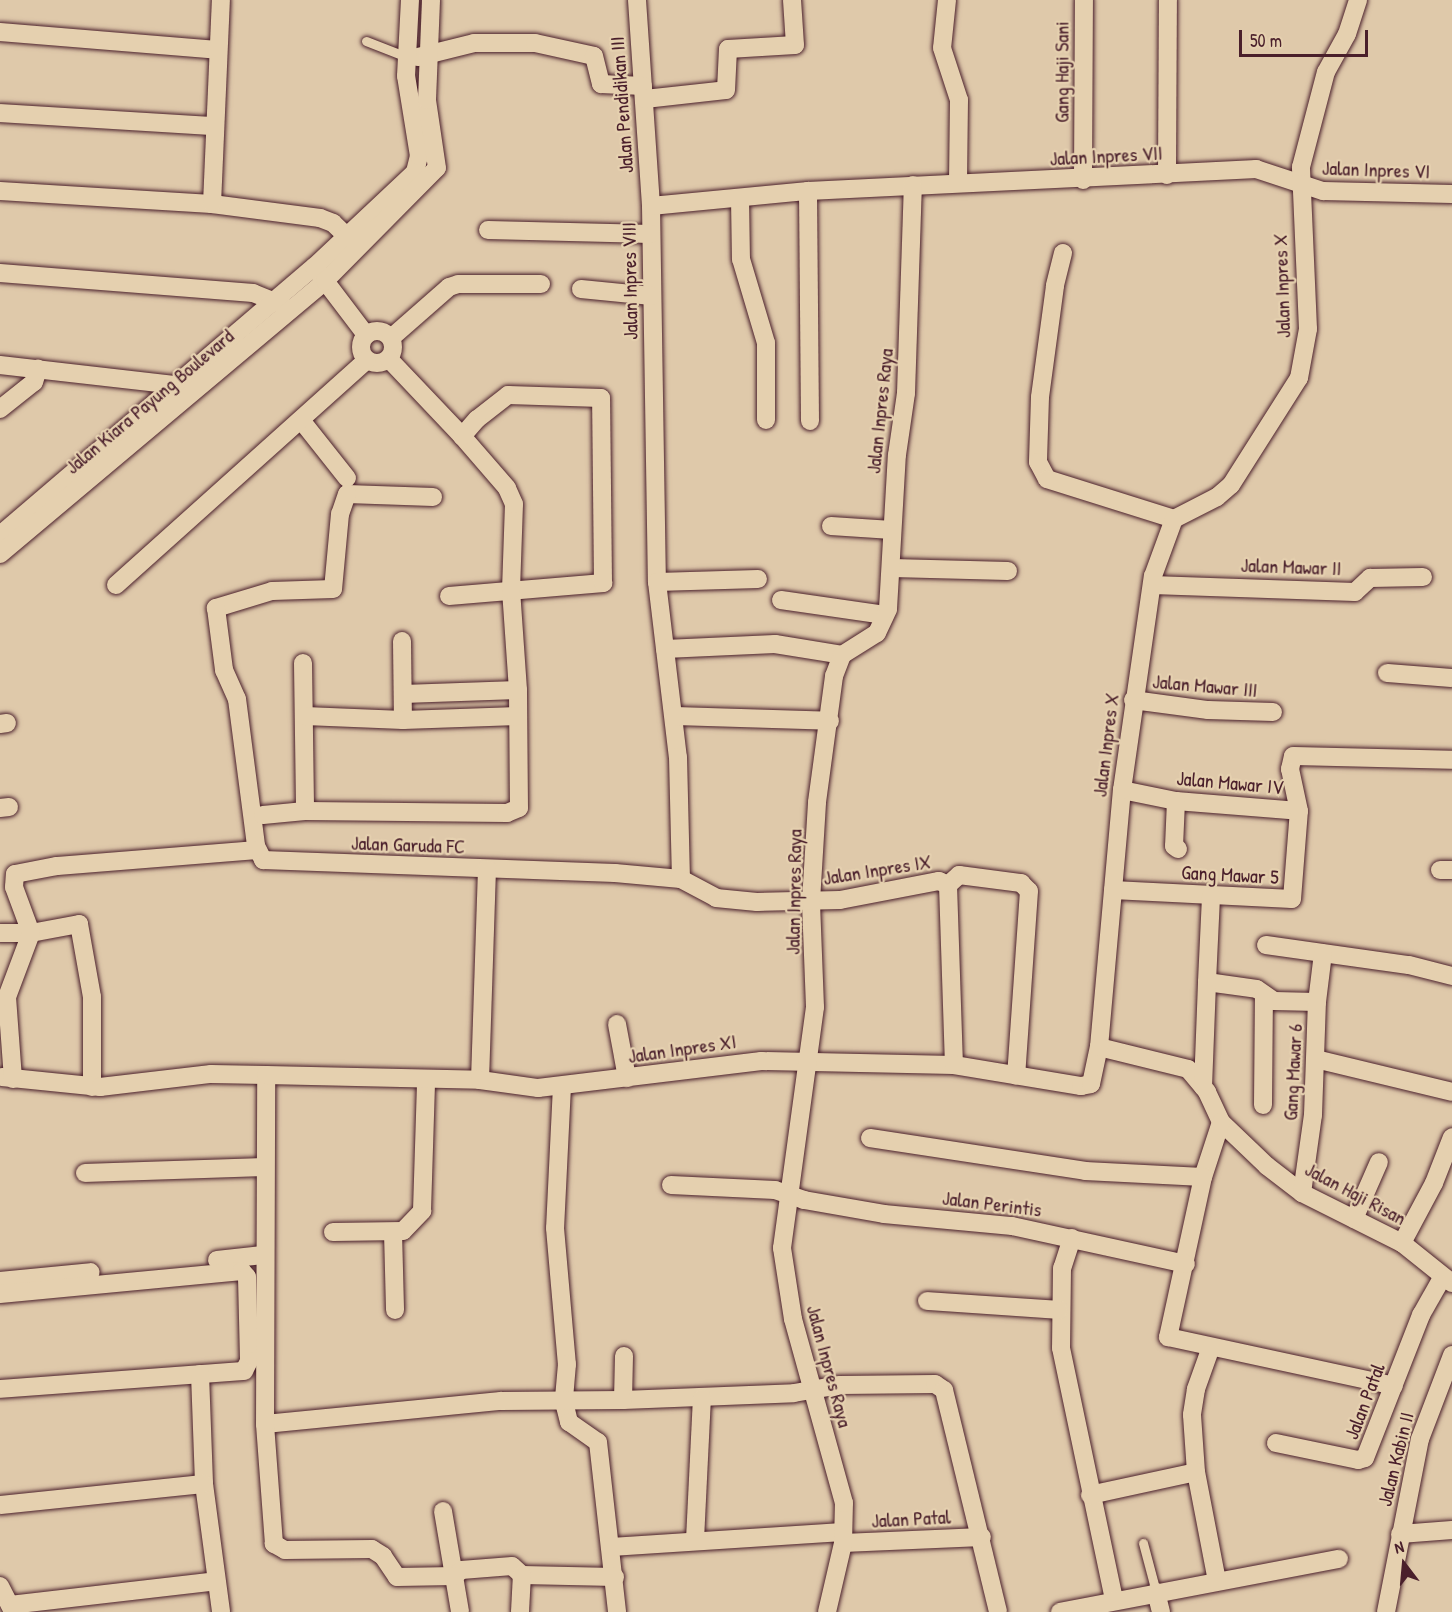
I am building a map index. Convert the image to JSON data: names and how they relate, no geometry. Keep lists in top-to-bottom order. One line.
{"streets":{"street":["Gang Haji Sani","Jalan Pendidikan III","Jalan Inpres VII","Jalan Inpres VI","Jalan Inpres VIII","Jalan Inpres X","Jalan Kiara Payung Boulevard","Jalan Inpres Raya","Jalan Mawar II","Jalan Mawar III","Jalan Mawar IV","Jalan Garuda FC","Jalan Inpres IX","Gang Mawar 5","Jalan Inpres XI","Gang Mawar 6","Jalan Haji Risan","Jalan Perintis","Jalan Patal","Jalan Kabin II"]},"crossings":[["Gang Haji Sani","Jalan Inpres VII"],["Jalan Pendidikan III","Jalan Inpres VIII"],["Jalan Inpres VII","Jalan Inpres VI"],["Jalan Inpres VII","Jalan Inpres VIII"],["Jalan Inpres VII","Jalan Inpres X"],["Jalan Inpres VII","Jalan Inpres Raya"],["Jalan Inpres VI","Jalan Inpres X"],["Jalan Inpres VIII","Jalan Inpres Raya"],["Jalan Inpres VIII","Jalan Garuda FC"],["Jalan Inpres X","Jalan Inpres Raya"],["Jalan Inpres X","Jalan Mawar II"],["Jalan Inpres X","Jalan Mawar III"],["Jalan Inpres X","Jalan Mawar IV"],["Jalan Inpres X","Jalan Inpres IX"],["Jalan Inpres X","Gang Mawar 5"],["Jalan Inpres X","Jalan Inpres XI"],["Jalan Inpres X","Jalan Haji Risan"],["Jalan Inpres Raya","Jalan Garuda FC"],["Jalan Inpres Raya","Jalan Inpres IX"],["Jalan Inpres Raya","Jalan Inpres XI"],["Jalan Inpres Raya","Jalan Perintis"],["Jalan Inpres Raya","Jalan Patal"],["Jalan Mawar IV","Gang Mawar 5"],["Jalan Garuda FC","Jalan Inpres IX"],["Gang Mawar 6","Jalan Haji Risan"],["Jalan Haji Risan","Jalan Patal"]],"scale_bar":"50 m","north":"top"}
